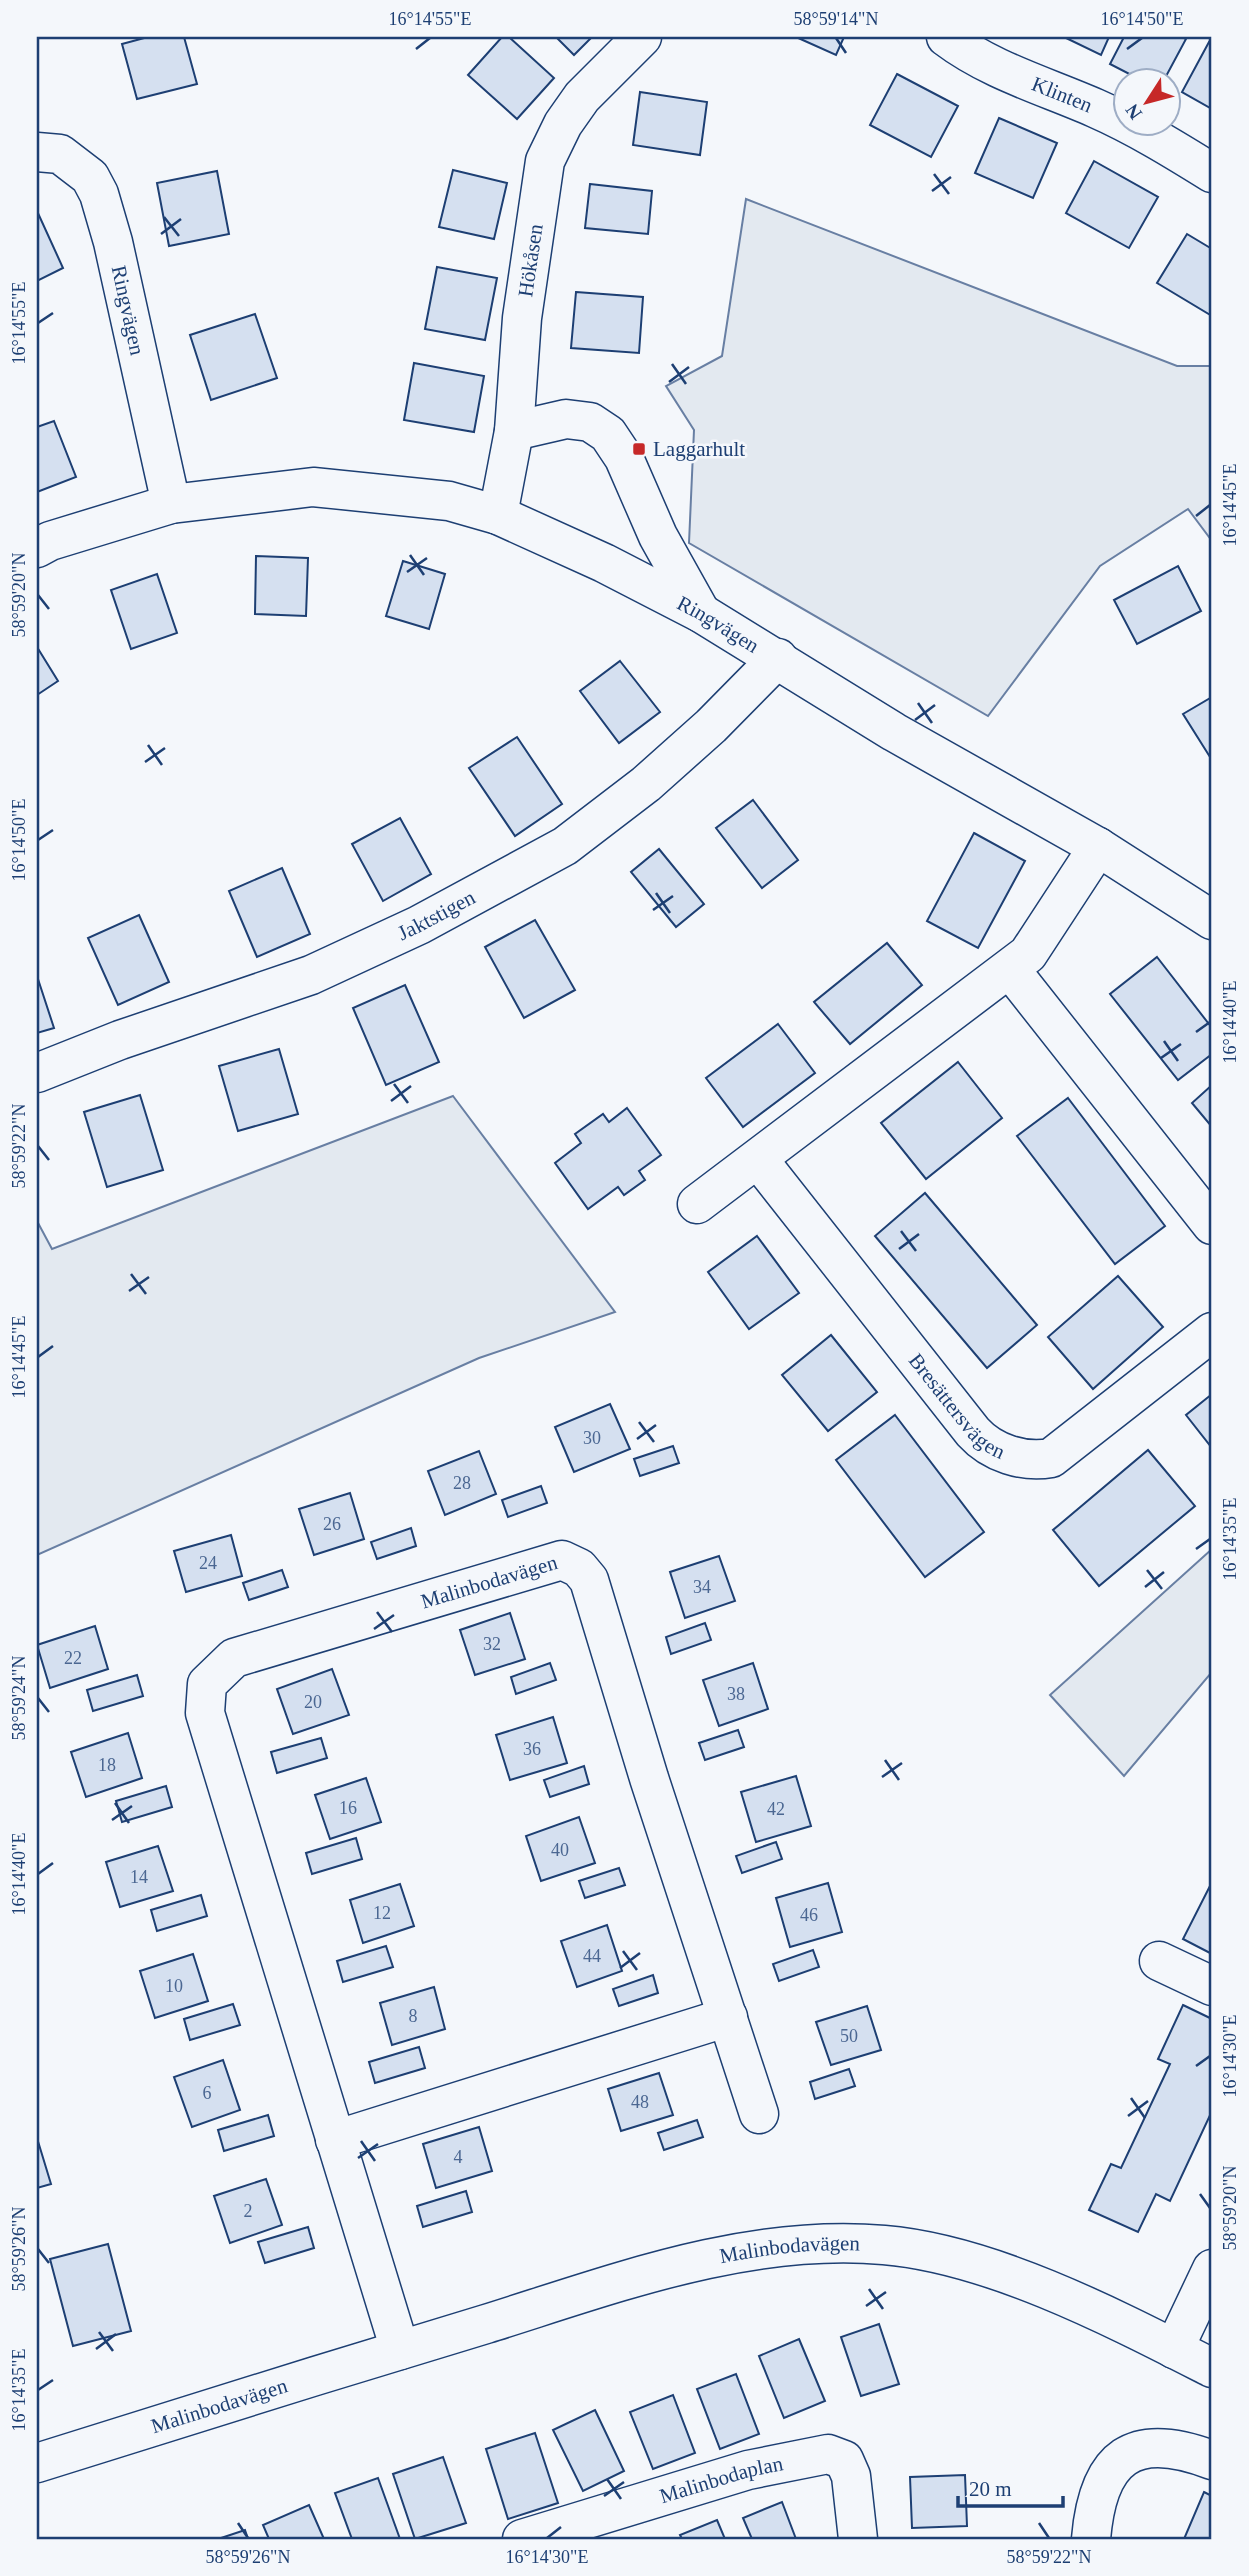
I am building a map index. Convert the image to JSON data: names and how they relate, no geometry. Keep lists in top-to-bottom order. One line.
{"streets":{"street":["Klinten","Hökåsen","Ringvägen","Jaktstigen","Bresättersvägen","Malinbodavägen","Malinbodaplan"]},"crossings":[["Hökåsen","Ringvägen"],["Ringvägen","Jaktstigen"]],"places":{"transit":["Laggarhult"]},"house_numbers":["30","28","26","24","34","32","22","38","20","36","18","16","42","40","14","12","46","44","10","8","50","6","48","4","2"],"scale_bar":"20 m","north":"bottom left","coordinates":["16°14'55\"E","58°59'14\"N","16°14'50\"E","16°14'45\"E","58°59'20\"N","16°14'40\"E","58°59'22\"N","16°14'35\"E","58°59'24\"N","16°14'30\"E","58°59'26\"N"]}
